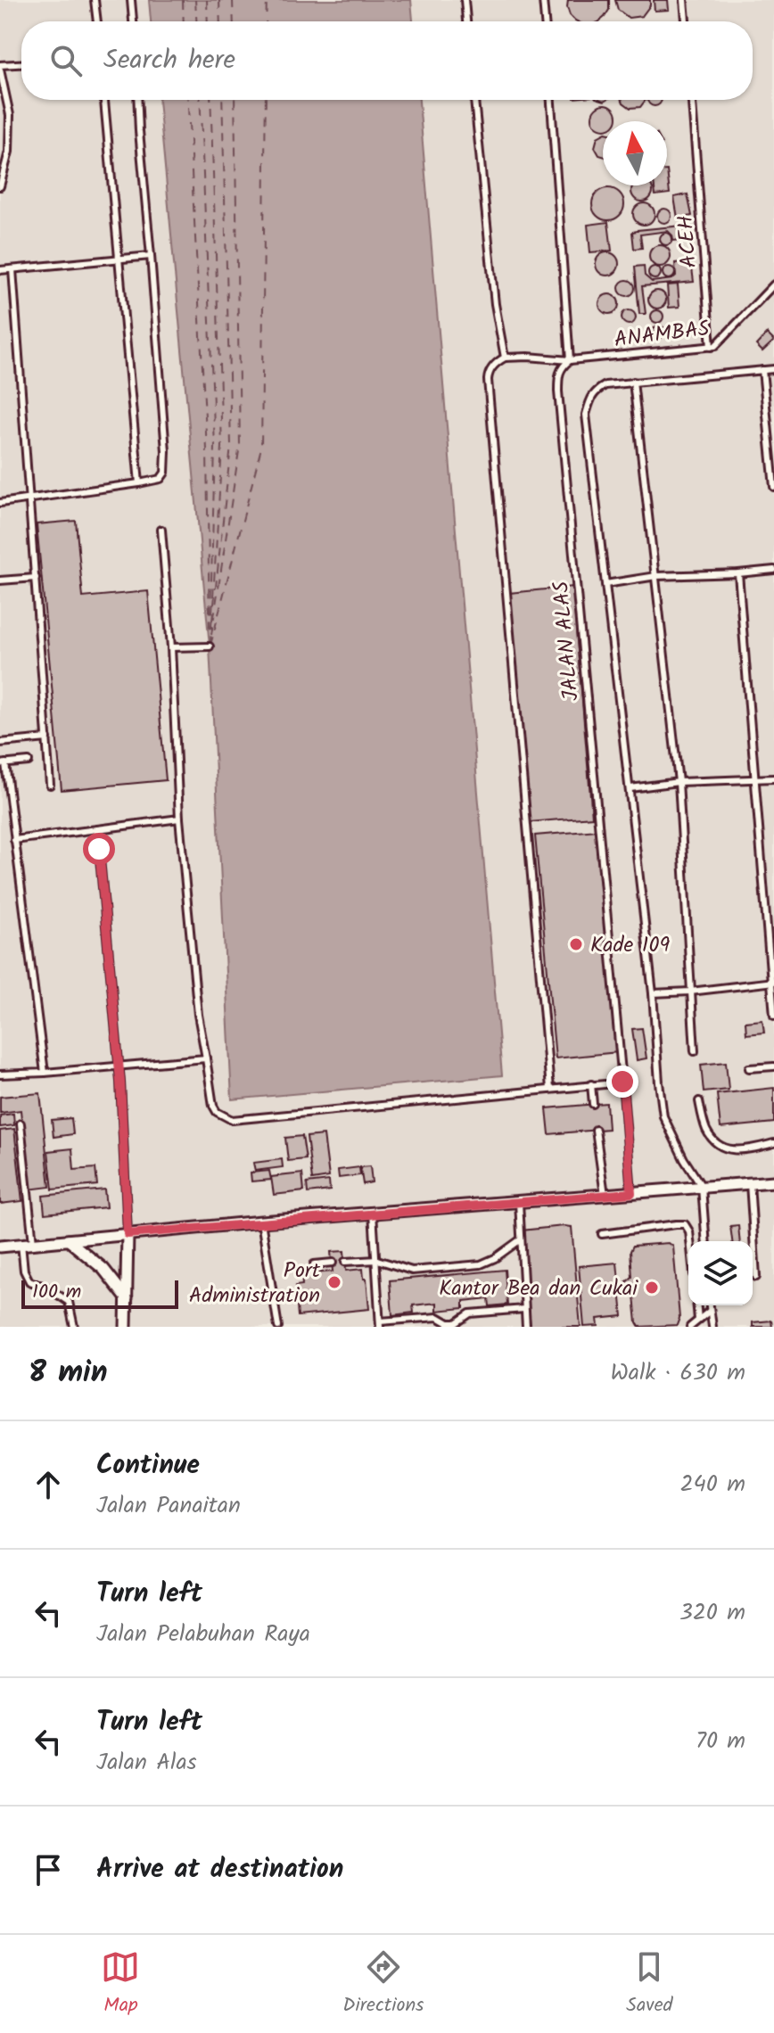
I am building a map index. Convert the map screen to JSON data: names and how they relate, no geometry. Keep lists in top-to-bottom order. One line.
{"streets":{"lane":["ACEH","ANAMBAS","JALAN ALAS"]},"crossings":[["ACEH","ANAMBAS"],["ANAMBAS","JALAN ALAS"]],"places":["Kade 109","Port Administration","Kantor Bea dan Cukai"],"scale_bar":"100 m","north":"top","page":{"search":"Search here","scale":"100 m","heading":["8 min","Walk · 630 m"],"list":[["Continue","Jalan Panaitan","240 m"],["Turn left","Jalan Pelabuhan Raya","320 m"],["Turn left","Jalan Alas","70 m"],"Arrive at destination"],"nav":["Map","Directions","Saved"]}}
